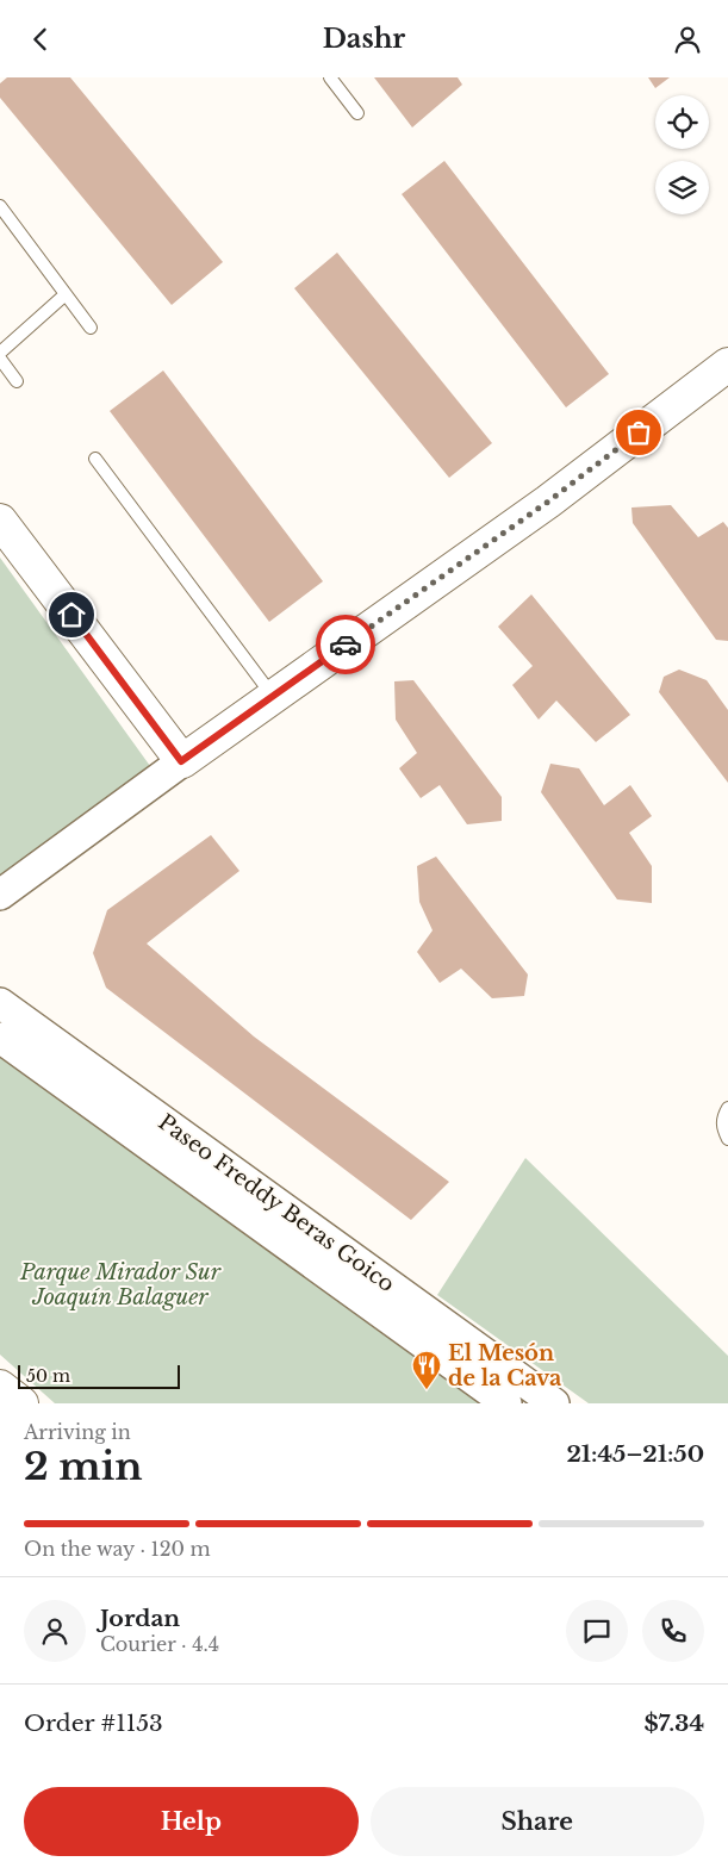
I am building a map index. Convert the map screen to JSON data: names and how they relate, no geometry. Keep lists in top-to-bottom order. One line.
{"streets":{"street":["Paseo Freddy Beras Goico"]},"parks":["Parque Mirador Sur Joaquín Balaguer"],"places":{"restaurant":["El Mesón de la Cava"]},"scale_bar":"50 m","page":{"header":"Dashr","scale":"50 m","heading":["2 min","Arriving in","21:45–21:50"],"panel":["Jordan","Courier · 4.4","Order #1153","$7.34"],"bar":"On the way · 120 m","buttons":["Help","Share"]}}
